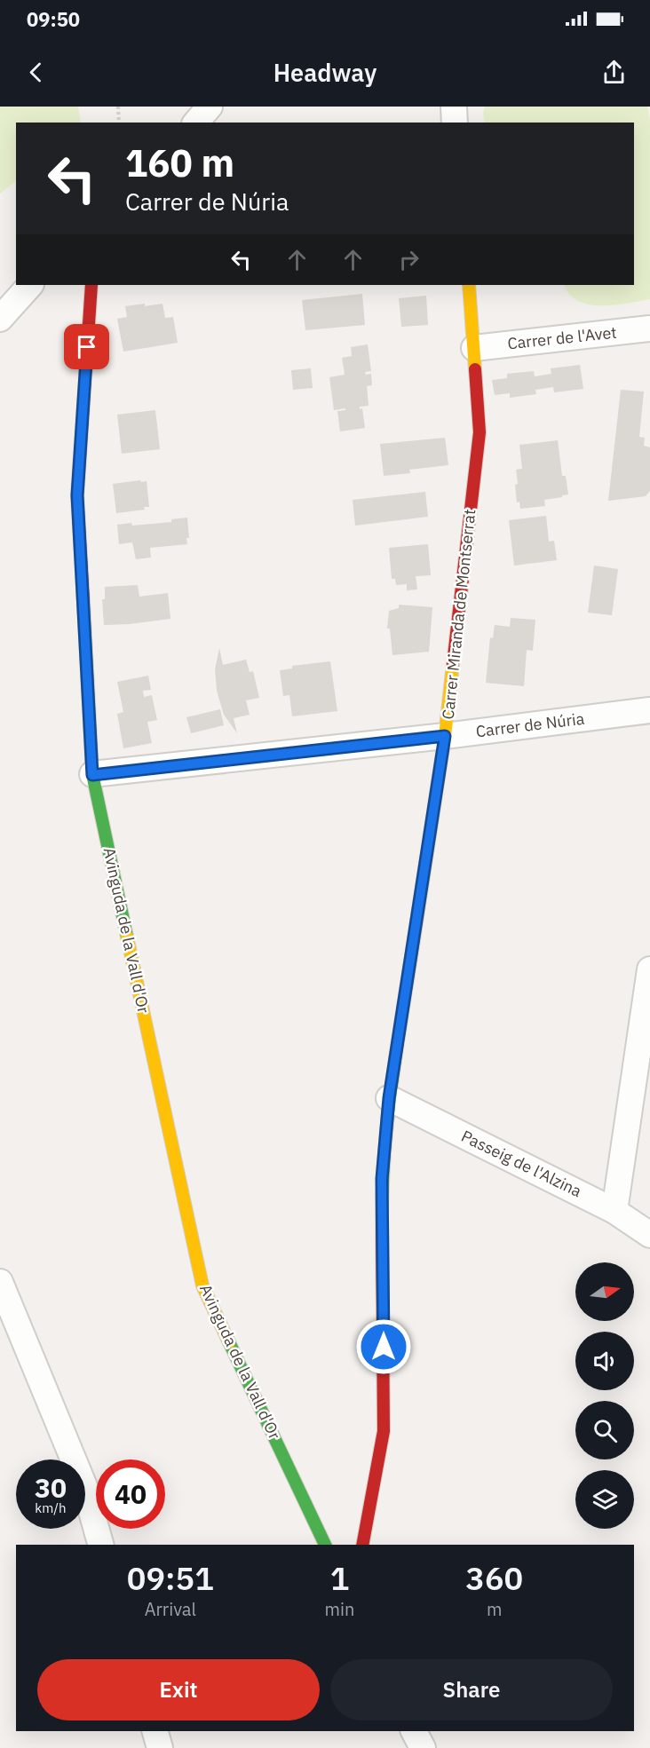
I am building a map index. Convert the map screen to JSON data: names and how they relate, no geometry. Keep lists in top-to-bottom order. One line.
{"streets":{"street":["Carrer de l'Avet","Carrer Miranda de Montserrat","Carrer de Núria","Avinguda de la Vall d'Or","Passeig de l'Alzina"]},"crossings":[["Carrer de l'Avet","Carrer Miranda de Montserrat"],["Carrer Miranda de Montserrat","Carrer de Núria"],["Carrer Miranda de Montserrat","Passeig de l'Alzina"],["Carrer de Núria","Avinguda de la Vall d'Or"]],"north":"right","page":{"status":"09:50","header":"Headway","turn":["160 m","Carrer de Núria"],"speed":"30 km/h","limit":"40","eta":["09:51","Arrival","1","min","360","m"],"buttons":["Exit","Share"]}}
